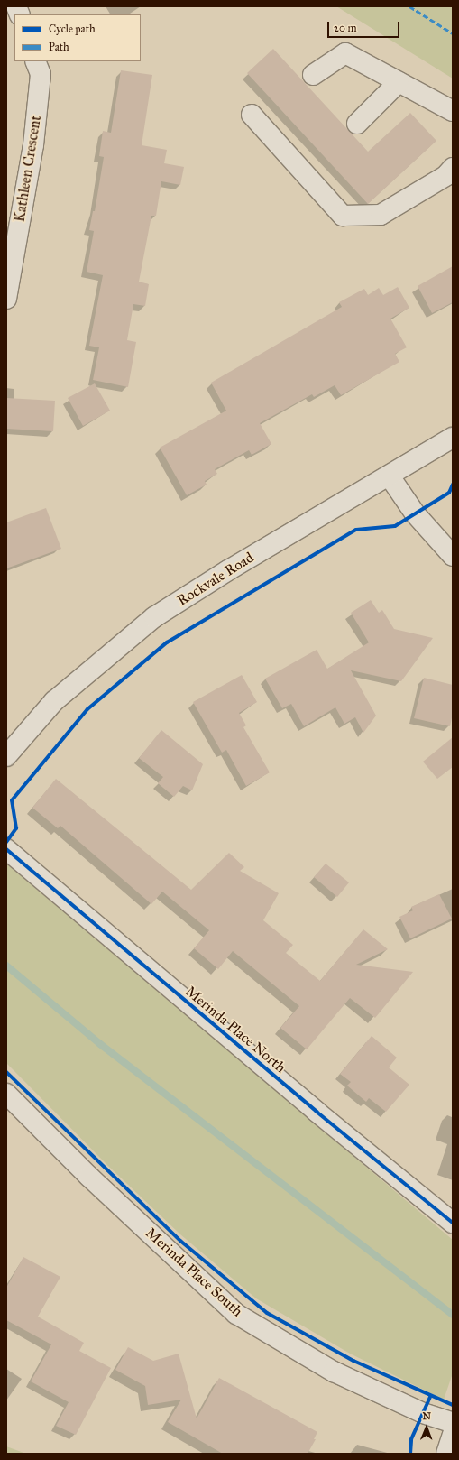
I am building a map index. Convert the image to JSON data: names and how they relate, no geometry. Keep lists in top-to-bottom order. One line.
{"streets":{"street":["Kathleen Crescent","Rockvale Road","Merinda Place North","Merinda Place South"]},"legend":["Cycle path","Path"],"scale_bar":"20 m","north":"top"}
